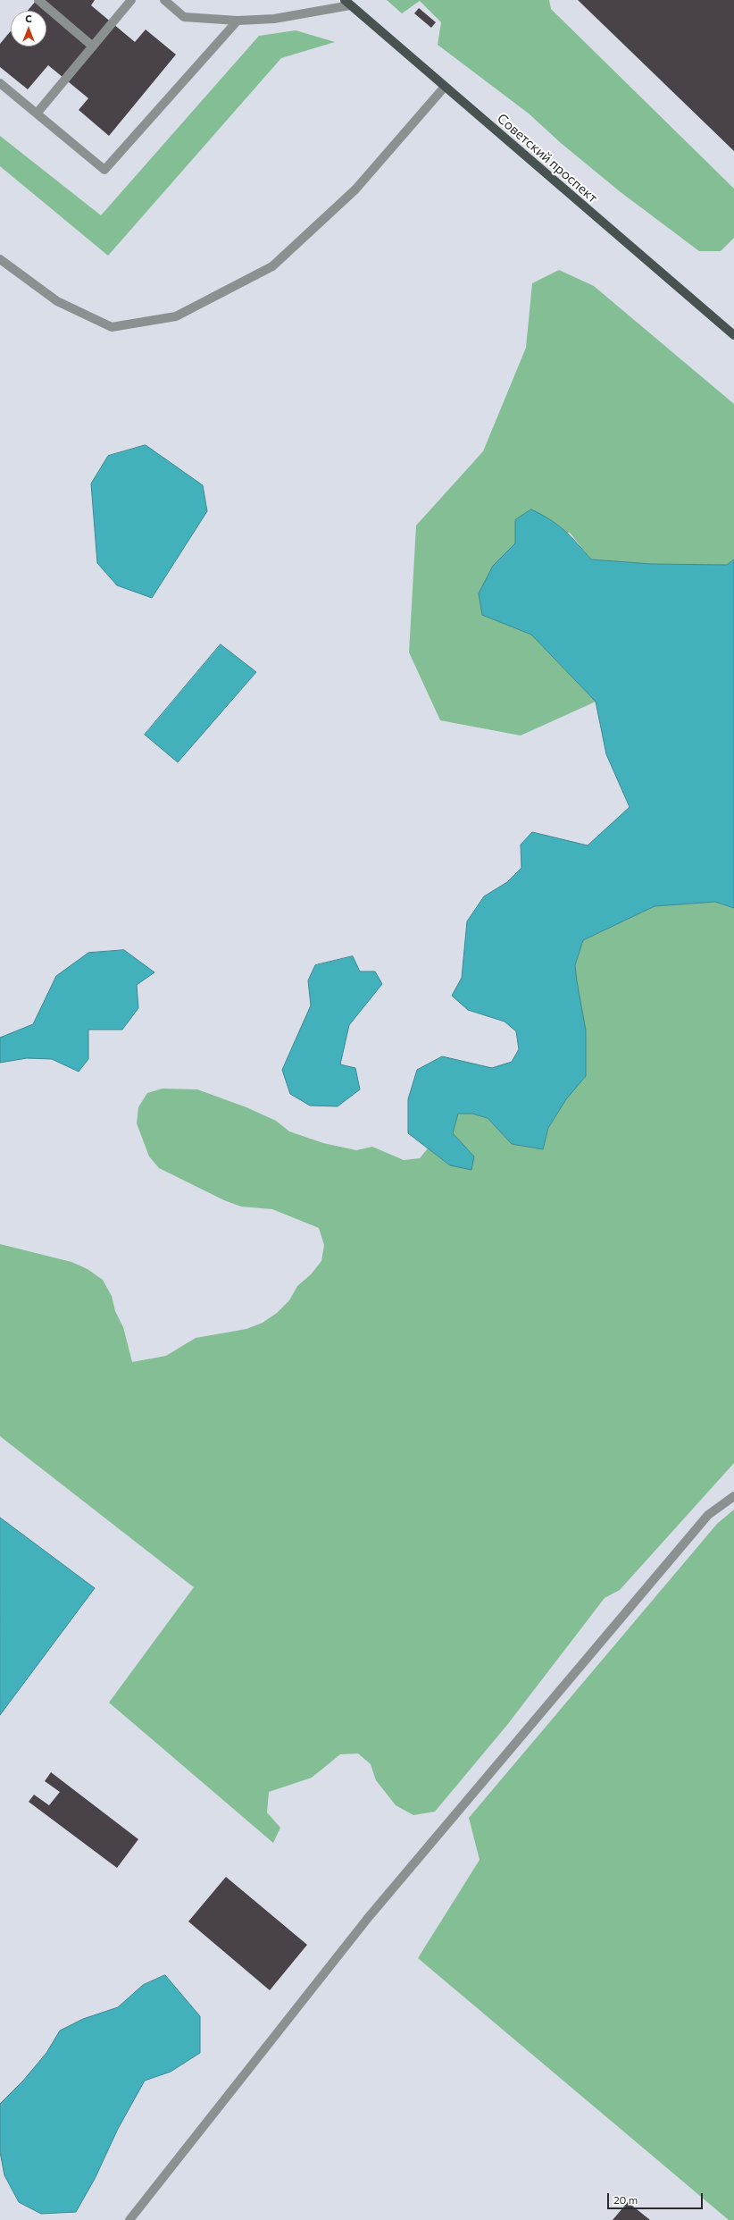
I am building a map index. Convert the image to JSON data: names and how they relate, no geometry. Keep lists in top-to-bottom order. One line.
{"streets":{"main road":["Советский проспект"]},"scale_bar":"20 m","north":"top"}
